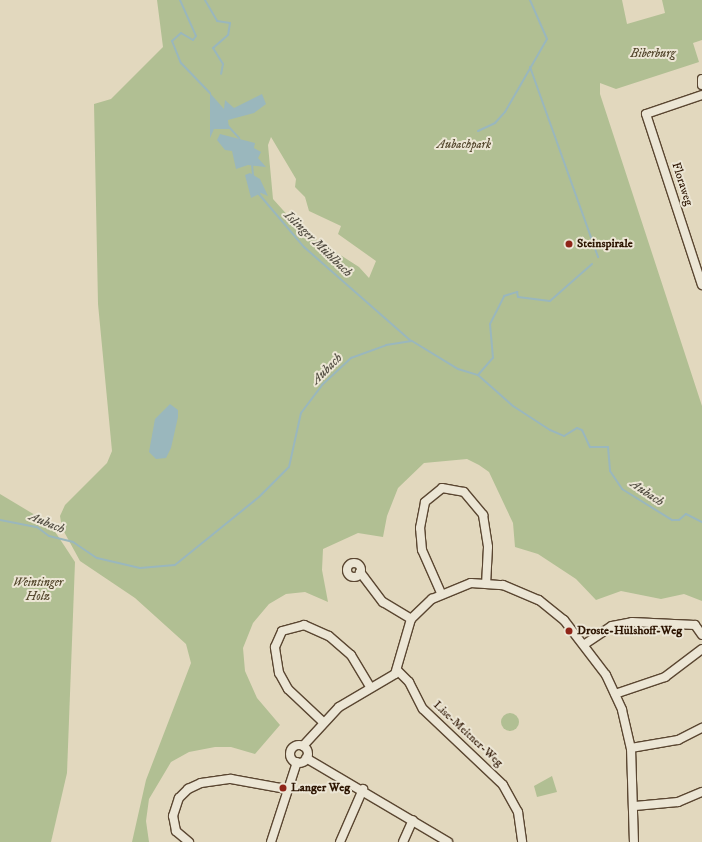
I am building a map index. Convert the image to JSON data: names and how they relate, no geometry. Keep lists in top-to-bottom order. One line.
{"streets":{"street":["Floraweg","Lise-Meitner-Weg"]},"water":["Islinger Mühlbach","Aubach"],"parks":["Biberburg","Aubachpark","Weintinger Holz"],"places":["Steinspirale","Droste-Hülshoff-Weg","Langer Weg"]}
